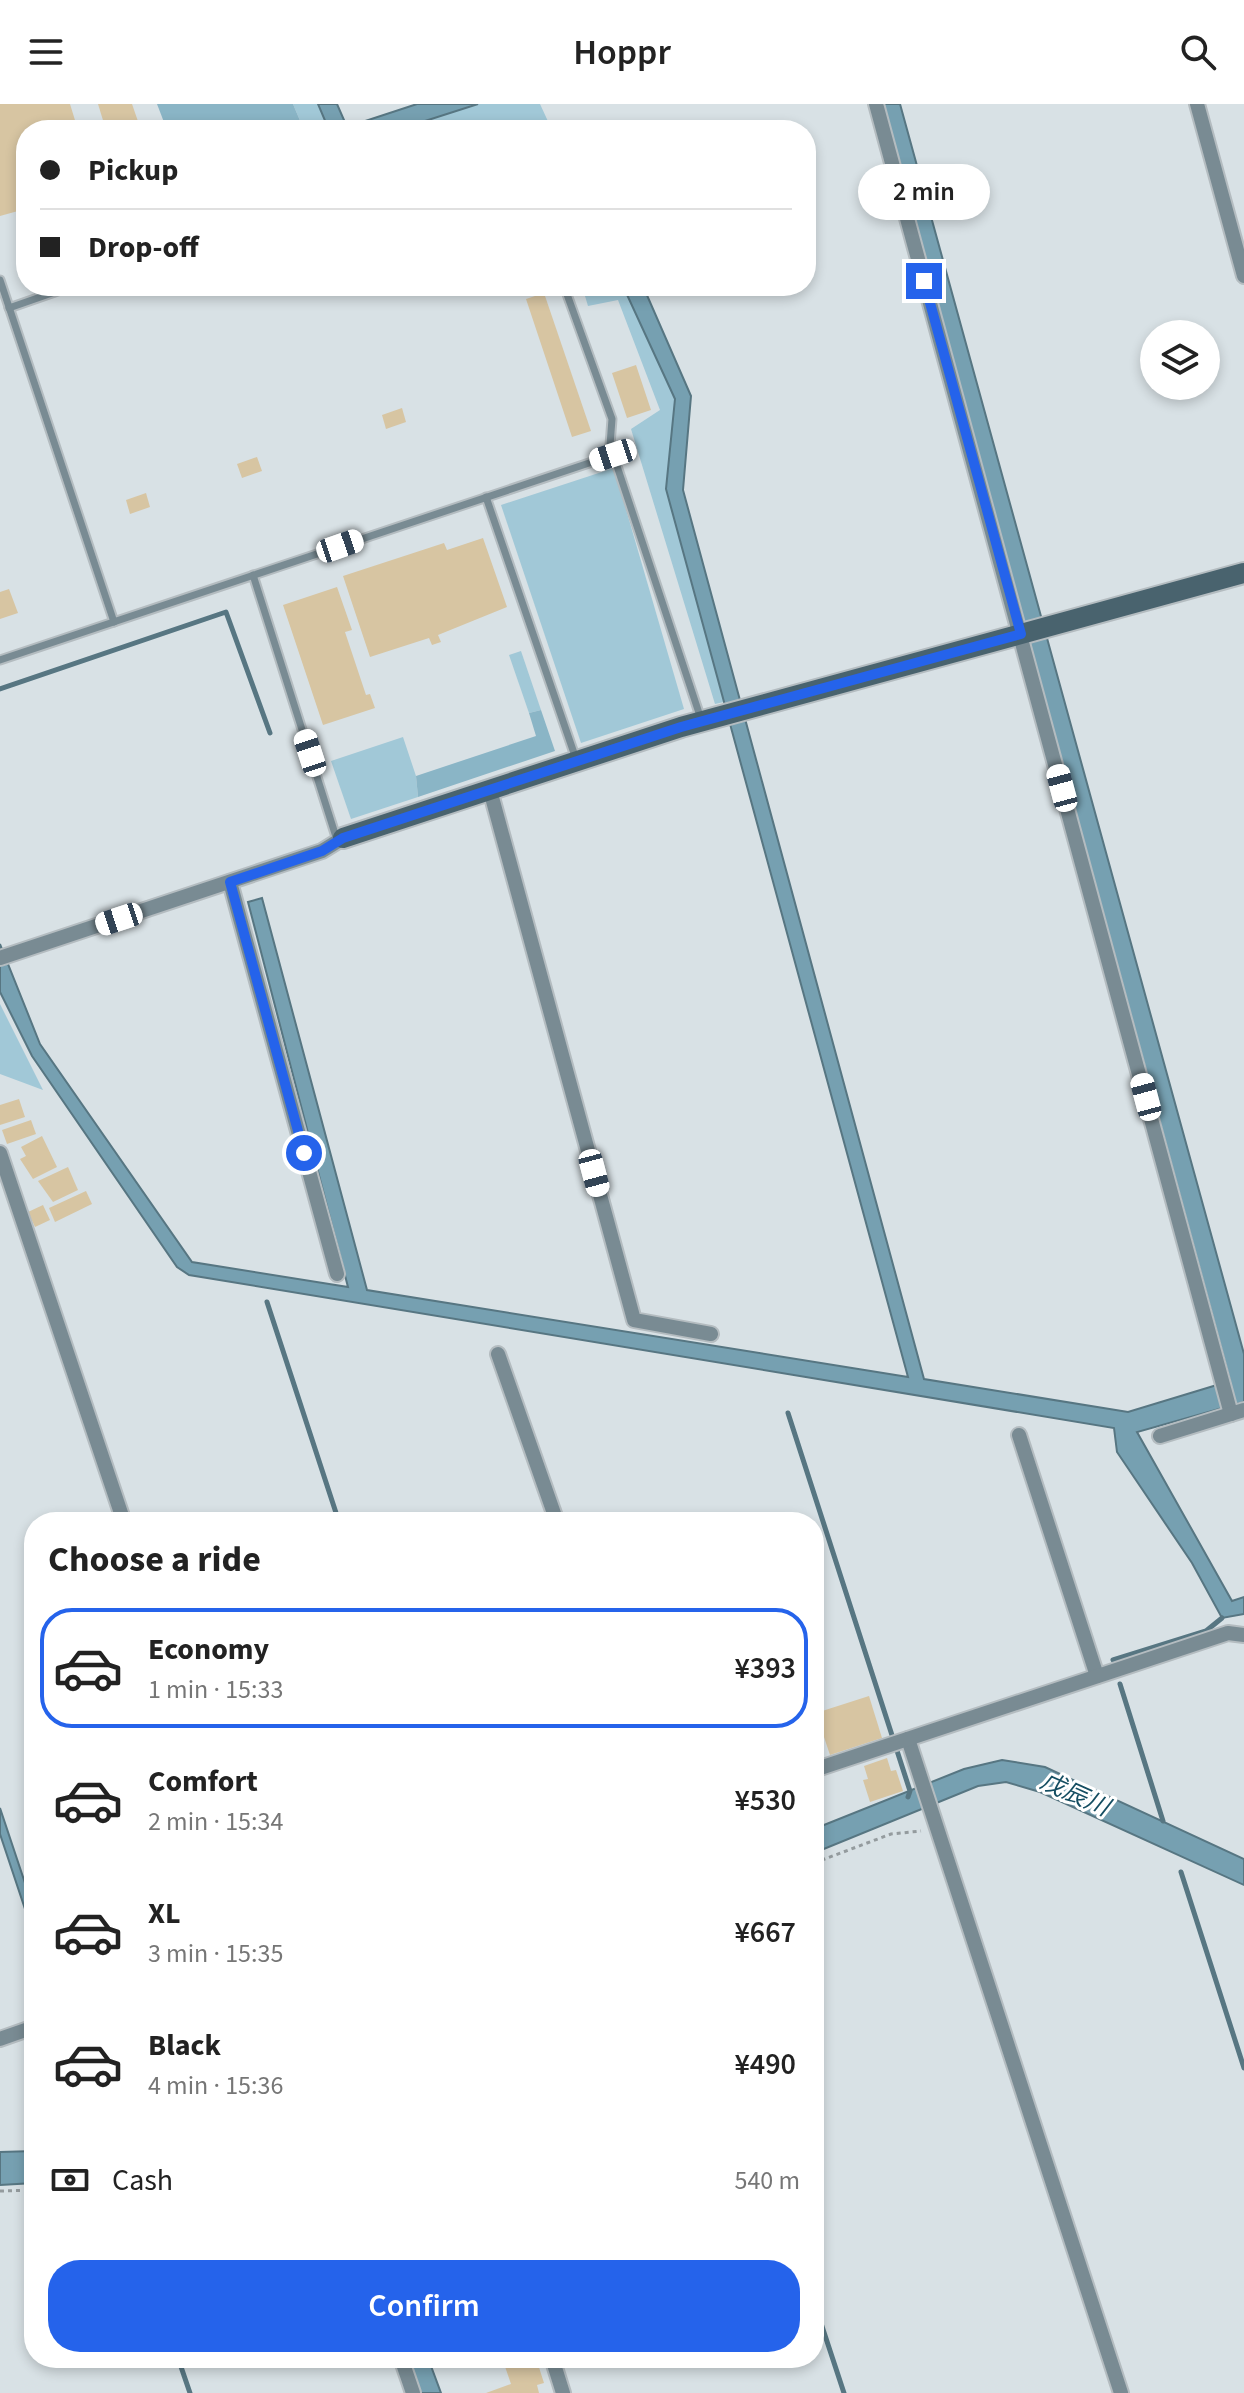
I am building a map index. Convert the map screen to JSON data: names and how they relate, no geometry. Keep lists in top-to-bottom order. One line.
{"water":["戊辰川"],"page":{"header":"Hoppr","banner":["Pickup","Drop-off"],"bubble":"2 min","heading":"Choose a ride","list":[{"name":"Economy","note":"1 min · 15:33","value":"¥393"},{"name":"Comfort","note":"2 min · 15:34","value":"¥530"},{"name":"XL","note":"3 min · 15:35","value":"¥667"},{"name":"Black","note":"4 min · 15:36","value":"¥490"}],"pay":["Cash","540 m"],"buttons":"Confirm"}}
